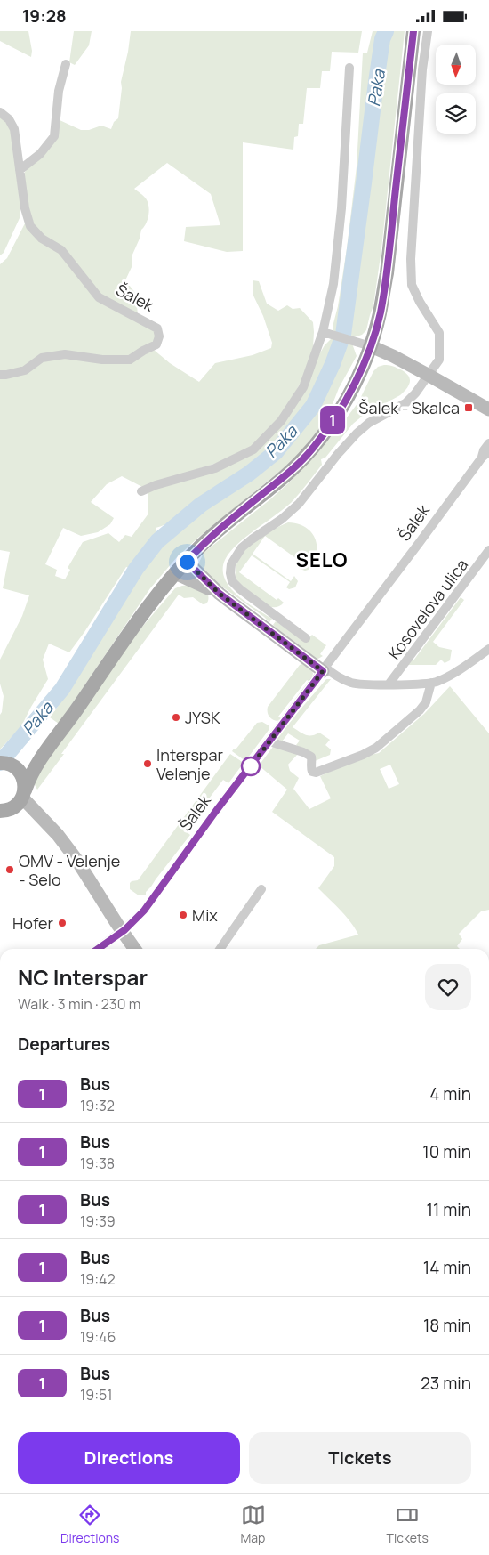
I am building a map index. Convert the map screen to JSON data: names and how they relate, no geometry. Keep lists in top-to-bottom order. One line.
{"streets":{"street":["Šalek","Kosovelova ulica"]},"crossings":[["Šalek","Kosovelova ulica"]],"districts":["SELO"],"water":["Paka"],"places":{"transit":["Šalek - Skalca"],"other":["JYSK","Interspar Velenje","OMV - Velenje - Selo","Mix","Hofer"]},"lines":["bus line 1"],"north":"bottom","page":{"status":"19:28","on_map":"1","heading":[["NC Interspar","Walk · 3 min · 230 m"],"Departures"],"list":[{"mark":"1","name":"Bus","note":"19:32","value":"4 min"},{"mark":"1","name":"Bus","note":"19:38","value":"10 min"},{"mark":"1","name":"Bus","note":"19:39","value":"11 min"},{"mark":"1","name":"Bus","note":"19:42","value":"14 min"},{"mark":"1","name":"Bus","note":"19:46","value":"18 min"},{"mark":"1","name":"Bus","note":"19:51","value":"23 min"}],"buttons":["Directions","Tickets"],"tabs":["Directions","Map","Tickets"]}}
